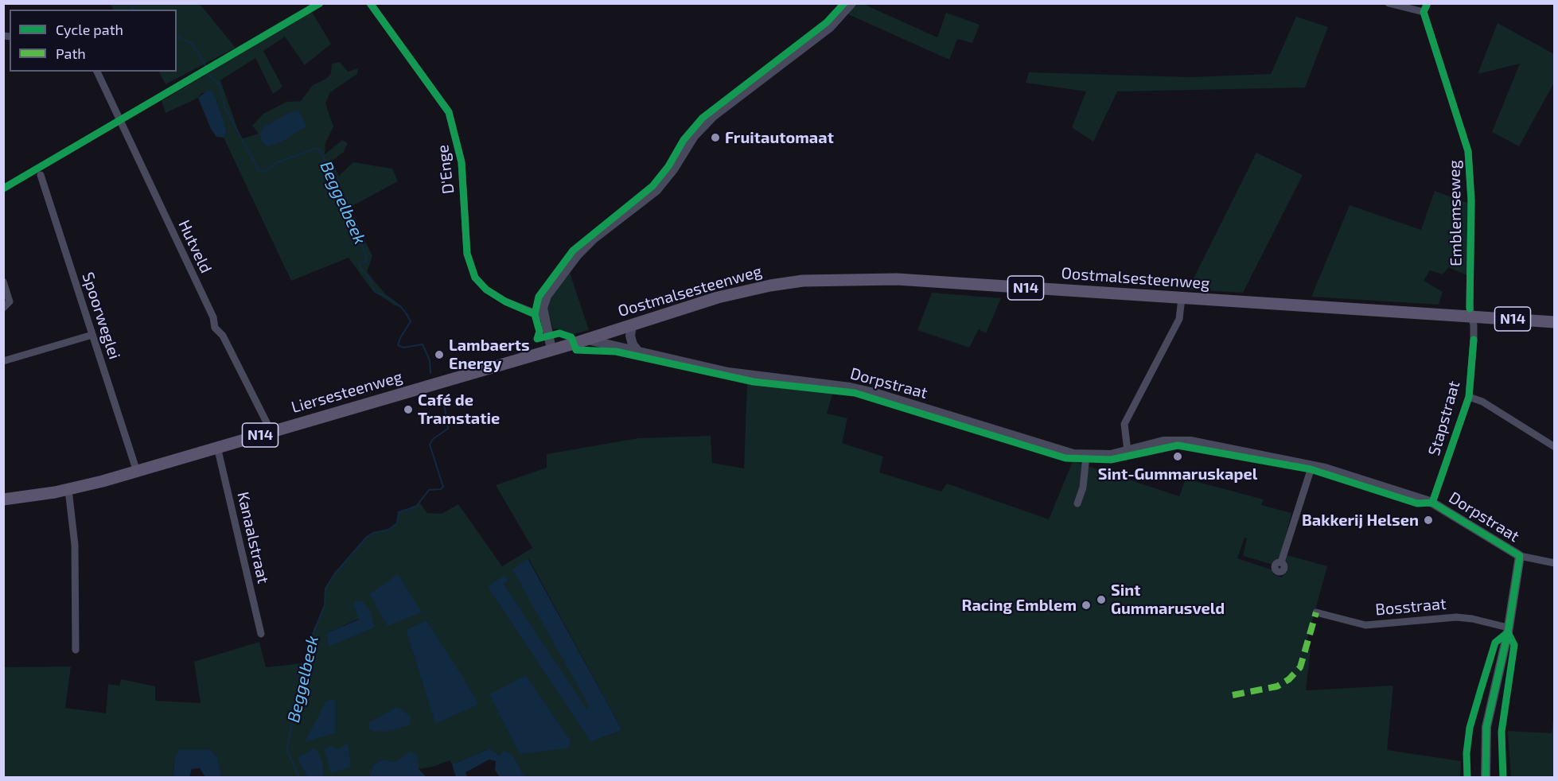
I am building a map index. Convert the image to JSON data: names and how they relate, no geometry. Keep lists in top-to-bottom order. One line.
{"streets":{"main road":["Oostmalsesteenweg","N14","Liersesteenweg"],"street":["D'Enge","Emblemseweg","Hutveld","Spoorweglei","Dorpstraat","Stapstraat","Kanaalstraat","Bosstraat"]},"crossings":[["Emblemseweg","Oostmalsesteenweg"],["Emblemseweg","Stapstraat"],["Hutveld","Liersesteenweg"],["Oostmalsesteenweg","Dorpstraat"],["Oostmalsesteenweg","Liersesteenweg"],["Oostmalsesteenweg","Stapstraat"],["Spoorweglei","Liersesteenweg"],["Dorpstraat","Stapstraat"],["Liersesteenweg","Kanaalstraat"]],"water":["Beggelbeek"],"places":["Fruitautomaat","Lambaerts Energy","Café de Tramstatie","Sint-Gummaruskapel","Bakkerij Helsen","Sint Gummarusveld","Racing Emblem"],"legend":["Cycle path","Path"]}
